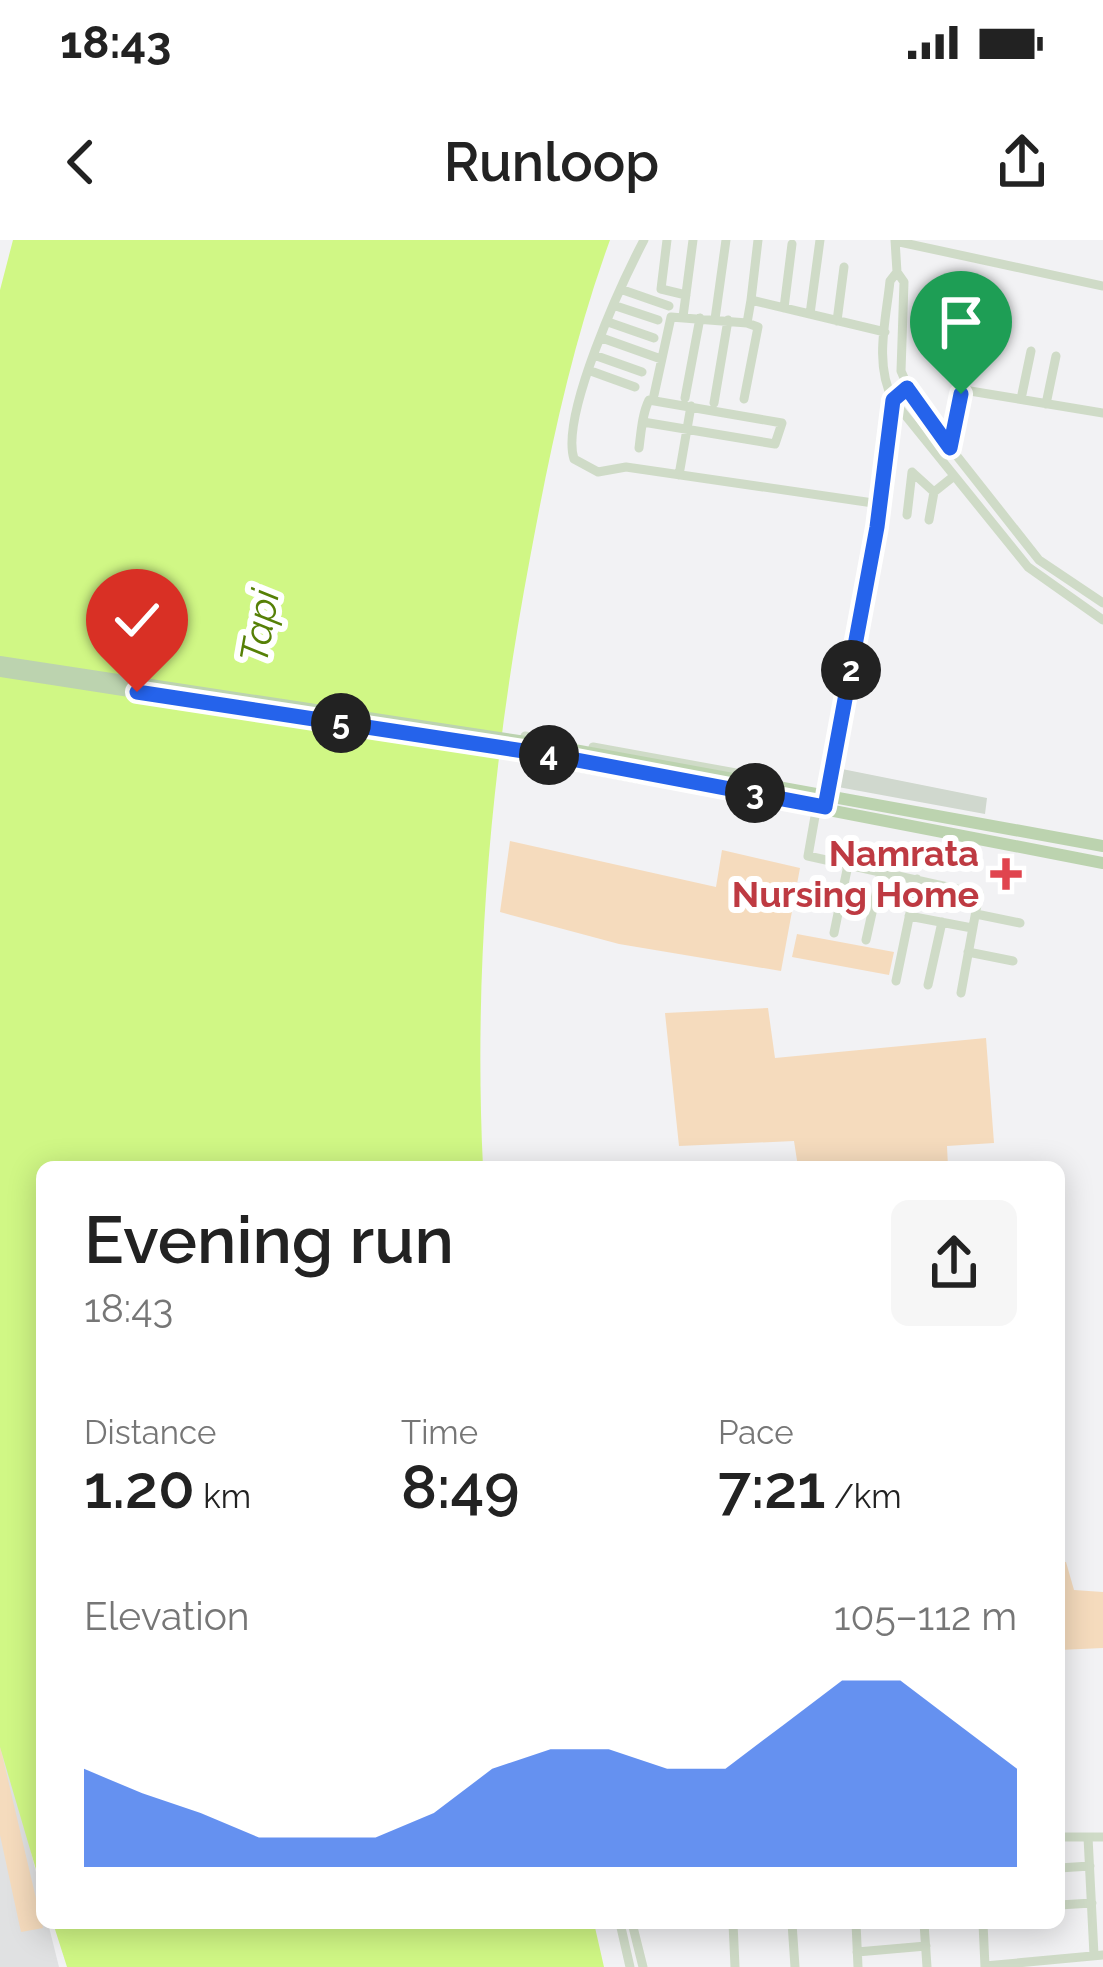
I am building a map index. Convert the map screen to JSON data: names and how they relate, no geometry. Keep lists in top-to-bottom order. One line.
{"water":["Tapi"],"places":{"health":["Namrata Nursing Home"]},"page":{"status":"18:43","header":"Runloop","pins":["2","5","4","3"],"heading":["Evening run","18:43"],"stats":[["Distance","1.20 km"],["Time","8:49"],["Pace","7:21 /km"]],"chart":["Elevation","105–112 m"]}}
